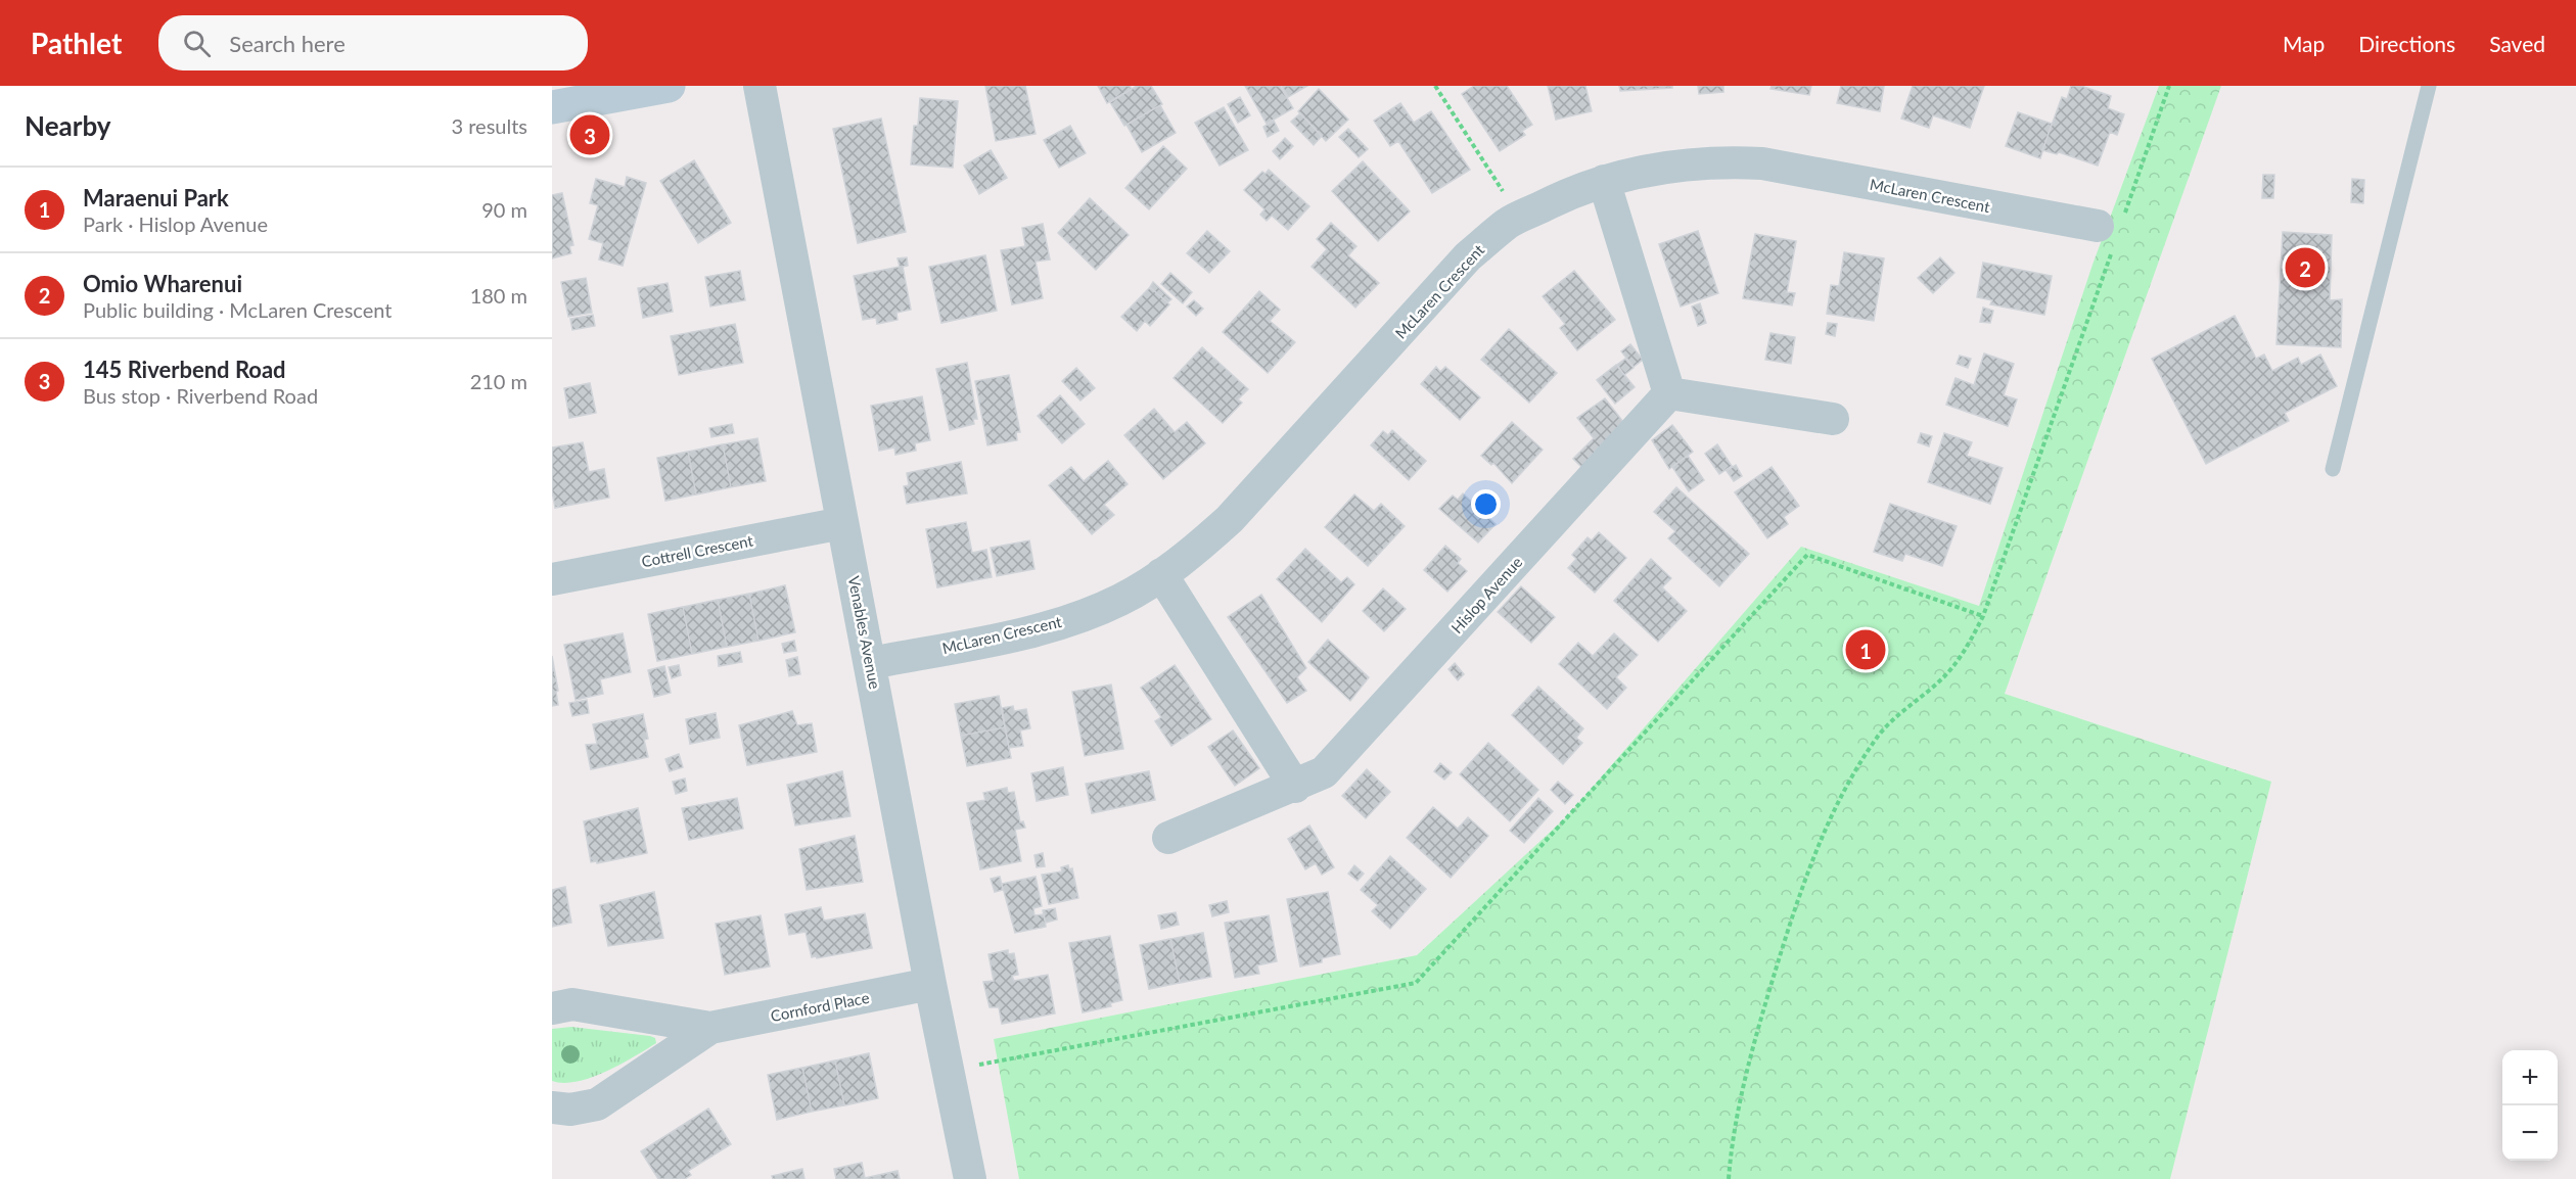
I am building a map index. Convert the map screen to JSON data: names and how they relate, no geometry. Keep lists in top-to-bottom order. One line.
{"streets":{"street":["McLaren Crescent","Cottrell Crescent","Hislop Avenue","Venables Avenue","Cornford Place"]},"crossings":[["McLaren Crescent","Venables Avenue"],["Cottrell Crescent","Venables Avenue"],["Venables Avenue","Cornford Place"]],"page":{"header":"Pathlet","search":"Search here","nav":["Map","Directions","Saved"],"heading":["Nearby","3 results"],"pins":["3","2","1"],"list":[{"mark":"1","name":"Maraenui Park","note":"Park · Hislop Avenue","value":"90 m"},{"mark":"2","name":"Omio Wharenui","note":"Public building · McLaren Crescent","value":"180 m"},{"mark":"3","name":"145 Riverbend Road","note":"Bus stop · Riverbend Road","value":"210 m"}],"map_buttons":["+","−"]}}
